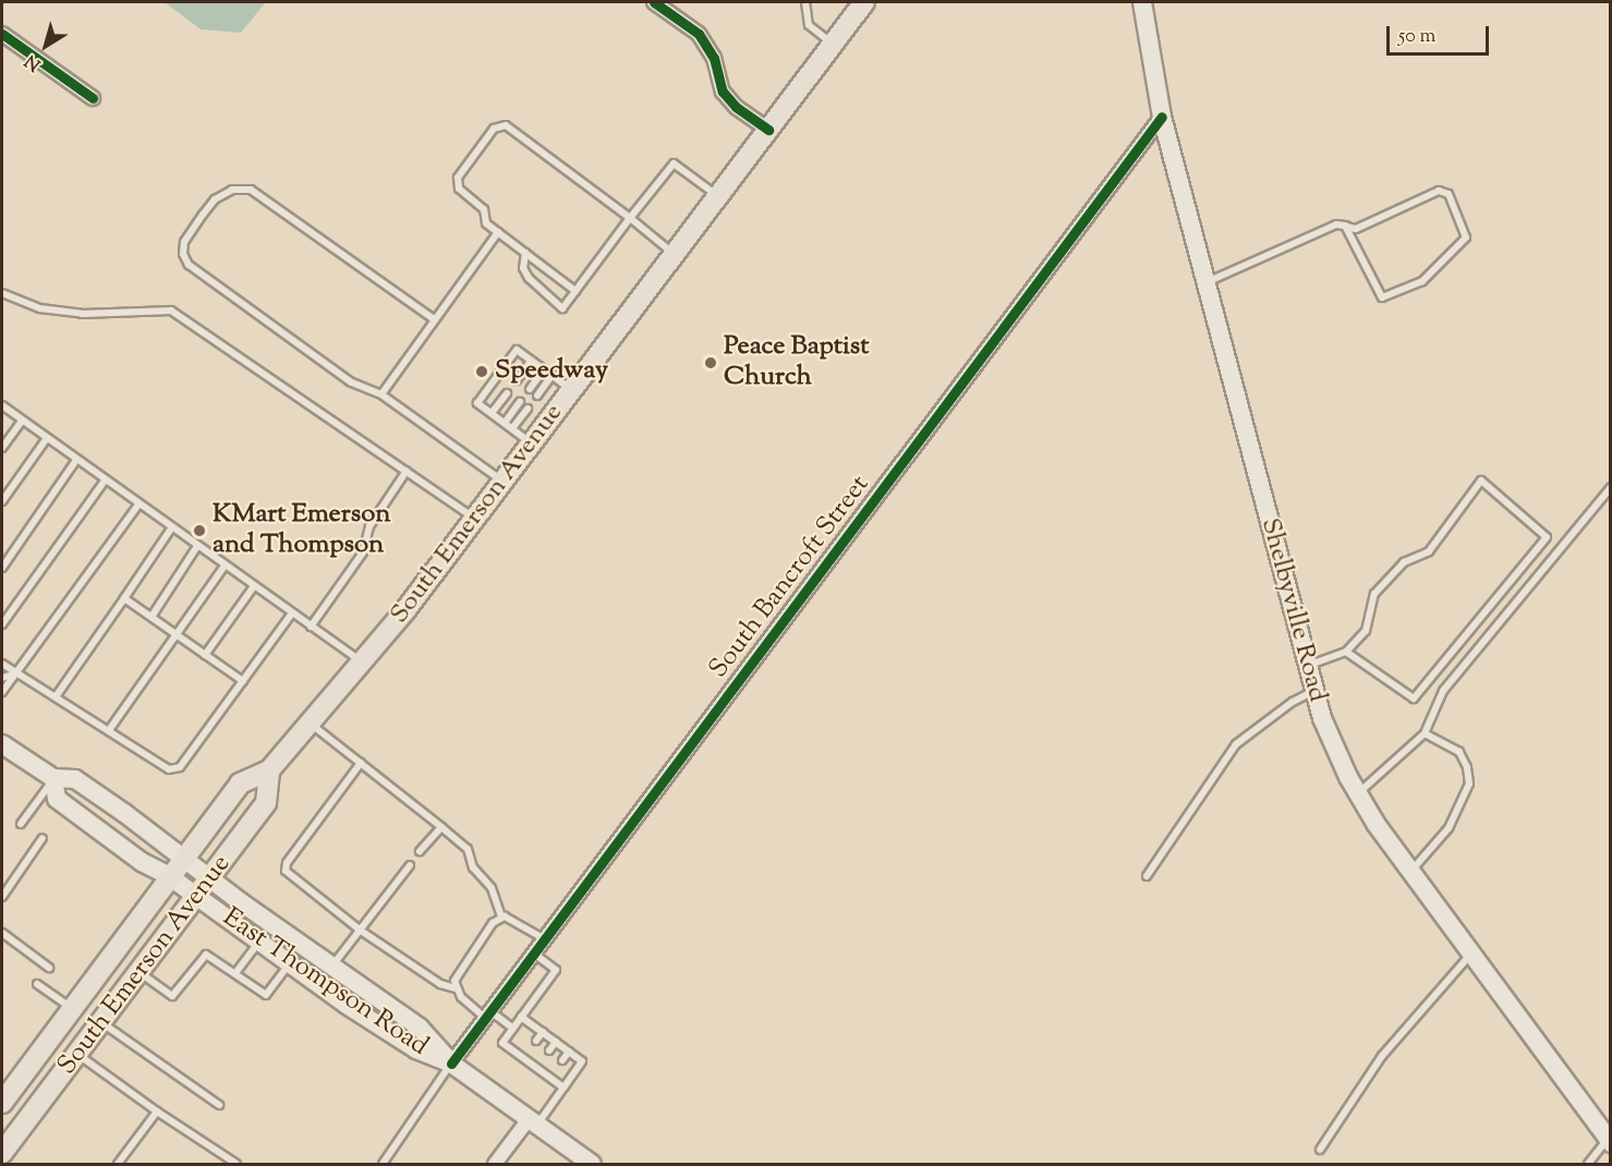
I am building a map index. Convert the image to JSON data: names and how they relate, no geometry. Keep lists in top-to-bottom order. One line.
{"streets":{"main road":["South Emerson Avenue","Shelbyville Road","East Thompson Road"],"street":["South Bancroft Street"]},"crossings":[["South Emerson Avenue","East Thompson Road"],["South Bancroft Street","Shelbyville Road"],["South Bancroft Street","East Thompson Road"]],"places":["Peace Baptist Church","Speedway","KMart Emerson and Thompson"],"scale_bar":"50 m","north":"bottom left"}
